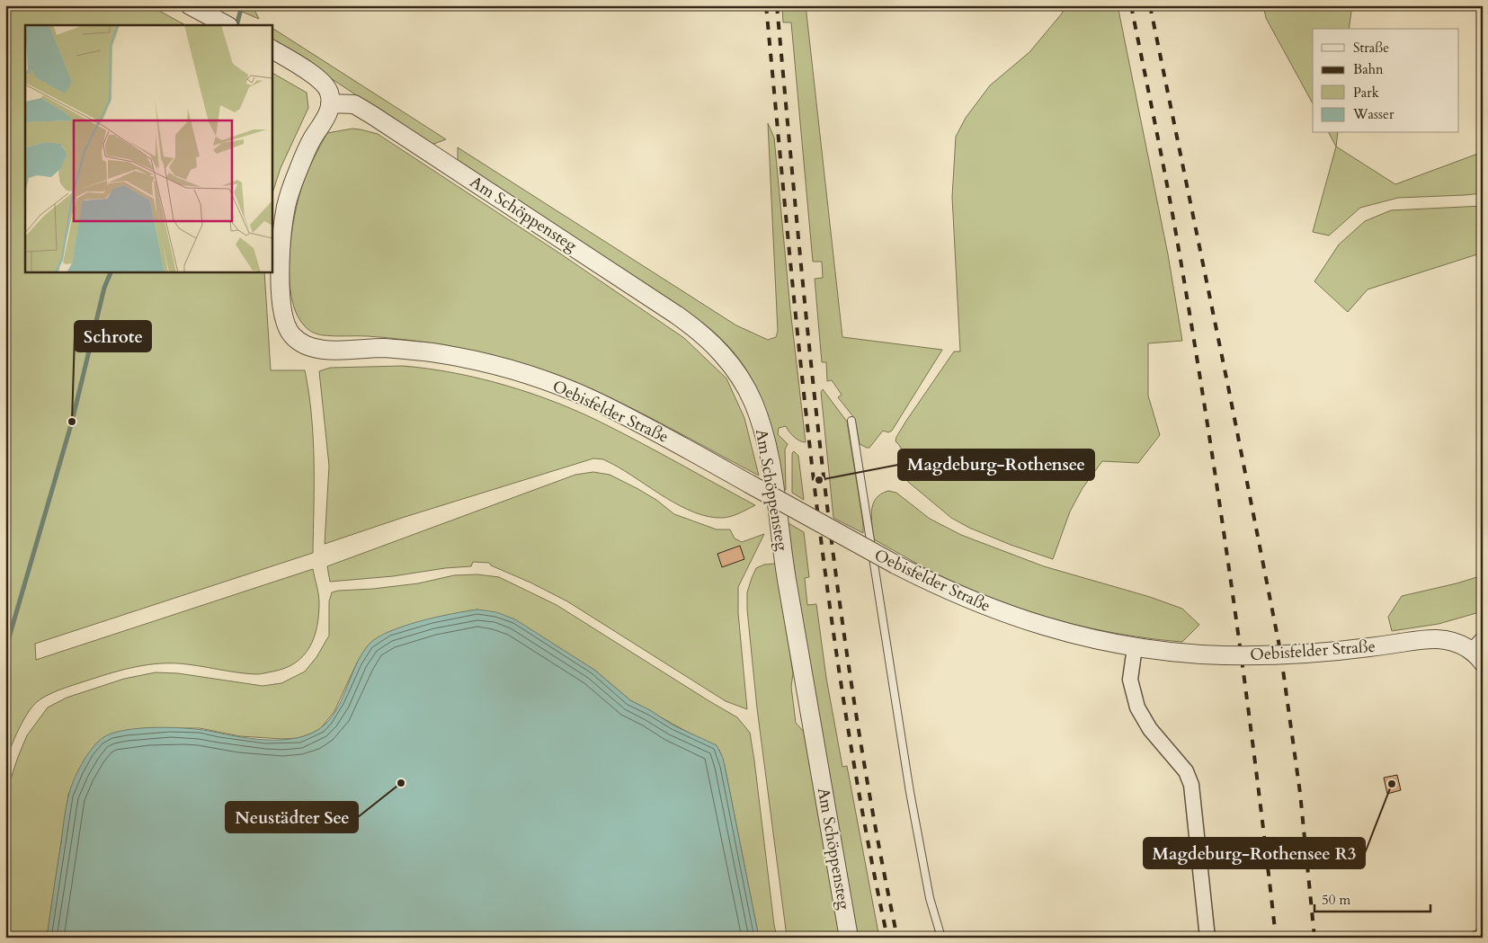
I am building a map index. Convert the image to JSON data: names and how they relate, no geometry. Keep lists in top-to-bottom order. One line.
{"streets":{"street":["Am Schöppensteg","Oebisfelder Straße"]},"crossings":[["Am Schöppensteg","Oebisfelder Straße"]],"places":["Schrote","Magdeburg-Rothensee","Neustädter See","Magdeburg-Rothensee R3"],"legend":["Straße","Bahn","Park","Wasser"],"scale_bar":"50 m"}
